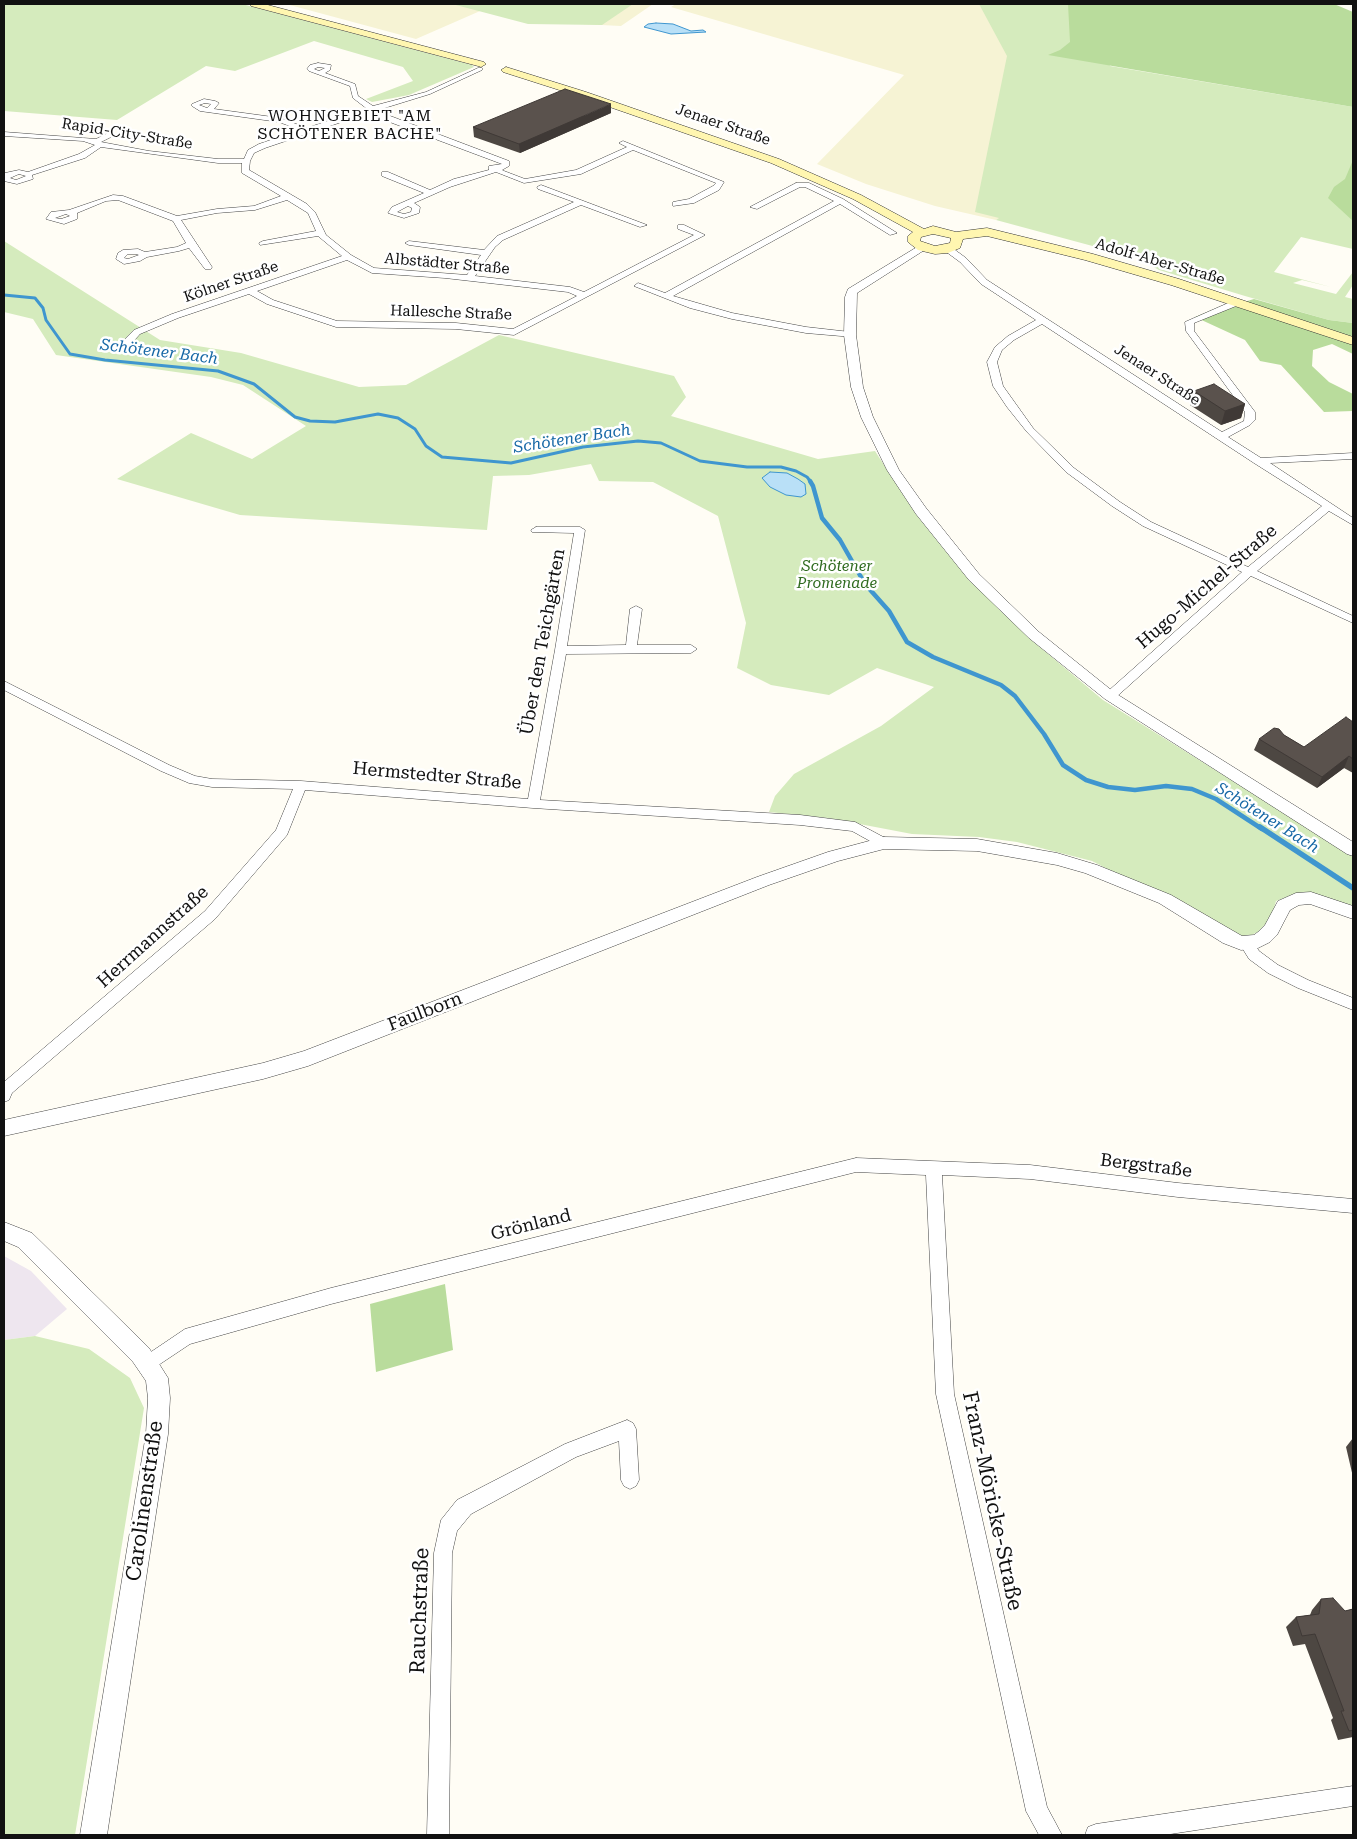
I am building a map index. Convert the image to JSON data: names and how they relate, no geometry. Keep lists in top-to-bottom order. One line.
{"streets":{"main road":["Jenaer Straße","Adolf-Aber-Straße"],"street":["Rapid-City-Straße","Albstädter Straße","Kölner Straße","Hallesche Straße","Hugo-Michel-Straße","Über den Teichgärten","Hermstedter Straße","Herrmannstraße","Faulborn","Bergstraße","Grönland","Carolinenstraße","Franz-Möricke-Straße","Rauchstraße"]},"crossings":[["Jenaer Straße","Adolf-Aber-Straße"],["Jenaer Straße","Hugo-Michel-Straße"],["Rapid-City-Straße","Albstädter Straße"],["Albstädter Straße","Kölner Straße"],["Albstädter Straße","Hallesche Straße"],["Kölner Straße","Hallesche Straße"],["Über den Teichgärten","Hermstedter Straße"],["Hermstedter Straße","Herrmannstraße"],["Hermstedter Straße","Faulborn"],["Bergstraße","Grönland"],["Bergstraße","Franz-Möricke-Straße"],["Grönland","Carolinenstraße"],["Grönland","Franz-Möricke-Straße"]],"districts":["WOHNGEBIET \"AM SCHÖTENER BACHE\""],"water":["Schötener Bach"],"parks":["Schötener Promenade"]}
